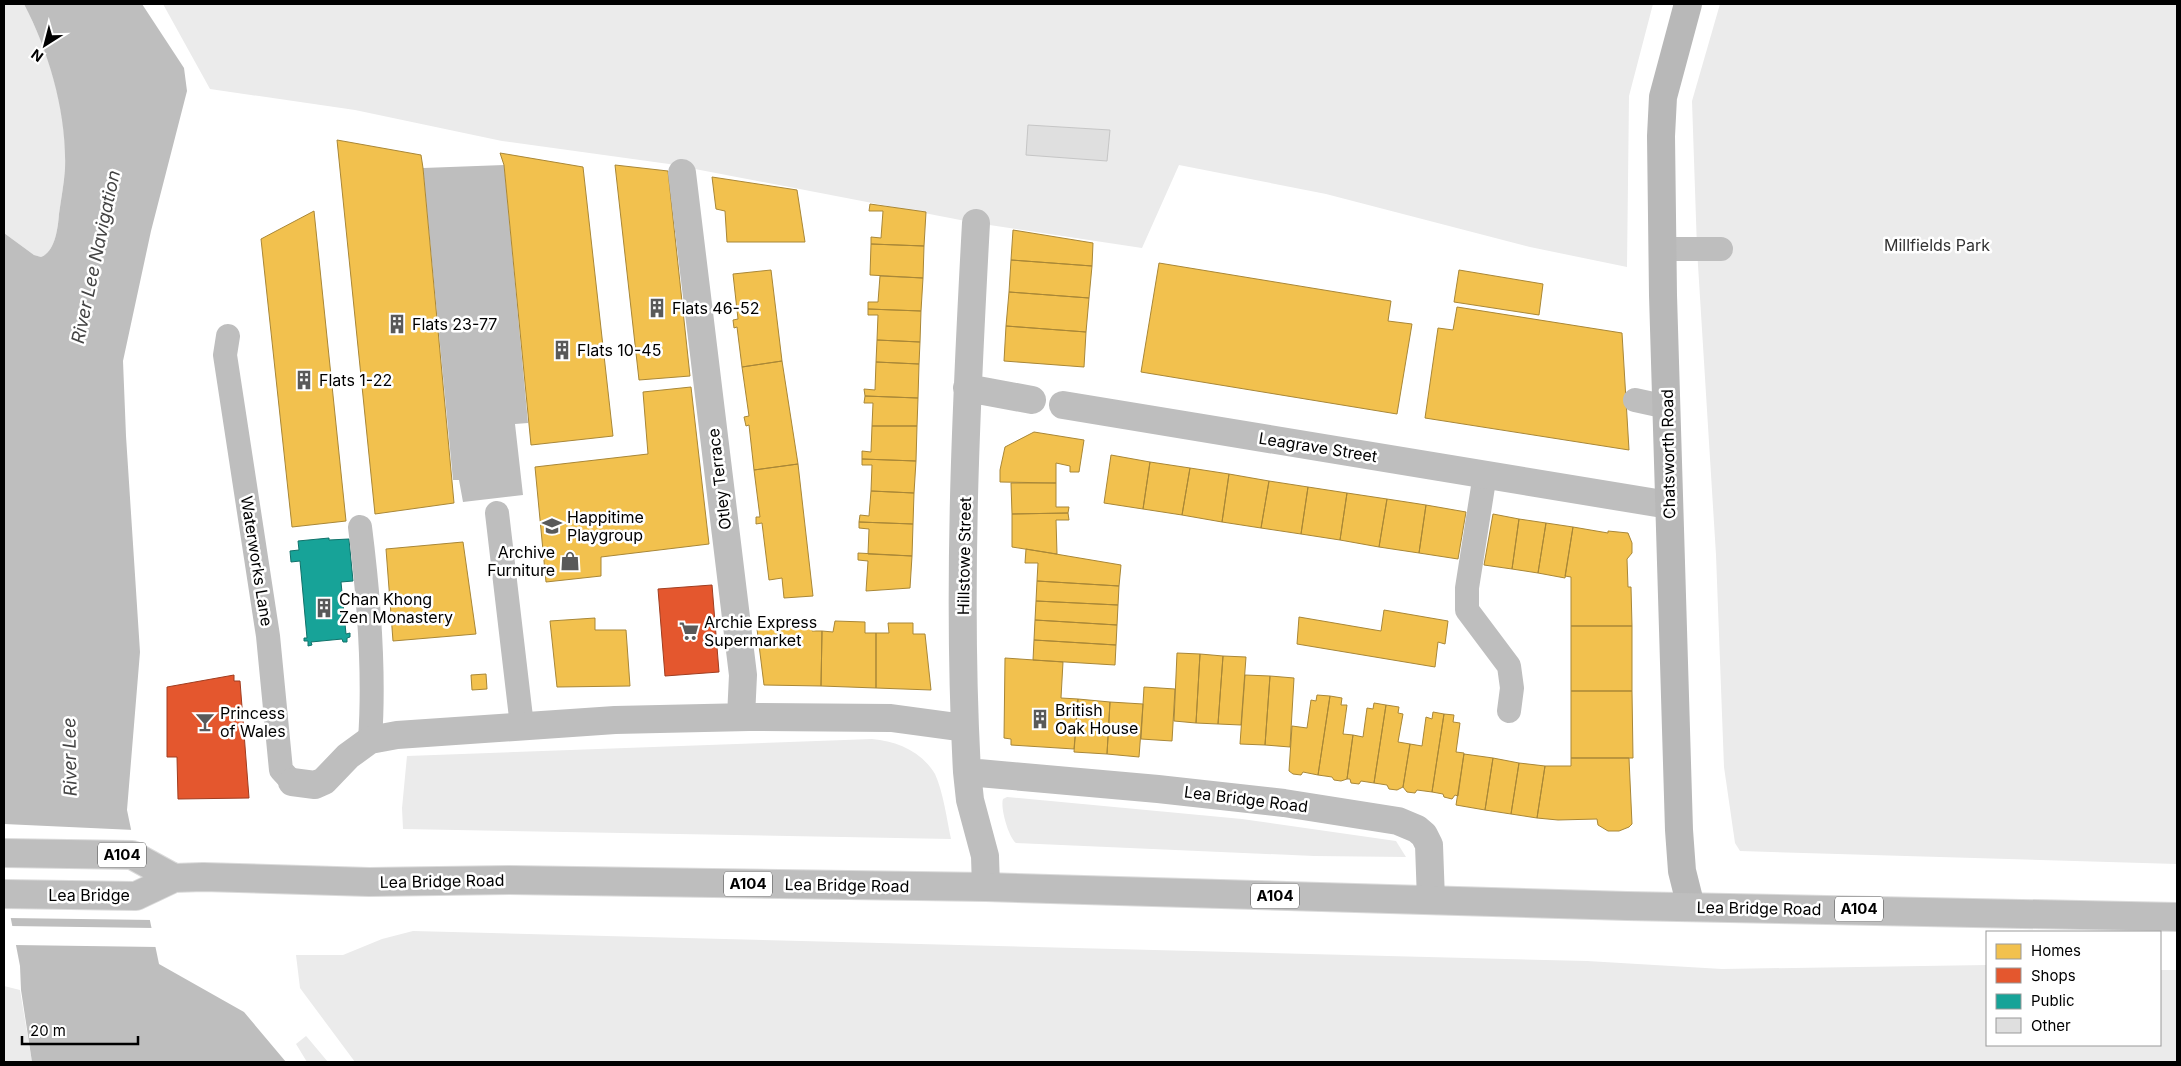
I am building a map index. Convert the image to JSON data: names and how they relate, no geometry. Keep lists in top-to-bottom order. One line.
{"streets":{"street":["Leagrave Street","Chatsworth Road","Otley Terrace","Hillstowe Street","Lea Bridge Road","A104","Lea Bridge"],"lane":["Waterworks Lane"]},"crossings":[["Leagrave Street","Chatsworth Road"],["Leagrave Street","Hillstowe Street"],["Chatsworth Road","Lea Bridge Road"],["Hillstowe Street","Lea Bridge Road"],["Lea Bridge Road","A104"],["Lea Bridge Road","Lea Bridge"],["A104","Lea Bridge"]],"water":["River Lee Navigation","River Lee"],"parks":["Millfields Park"],"places":{"building":["Flats 46-52","Flats 23-77","Flats 10-45","Flats 1-22","Chan Khong Zen Monastery","British Oak House"],"school or university":["Happitime Playgroup"],"shop":["Archive Furniture"],"supermarket":["Archie Express Supermarket"],"bar":["Princess of Wales"]},"legend":["Homes","Shops","Public","Other"],"scale_bar":"20 m","north":"bottom left"}
